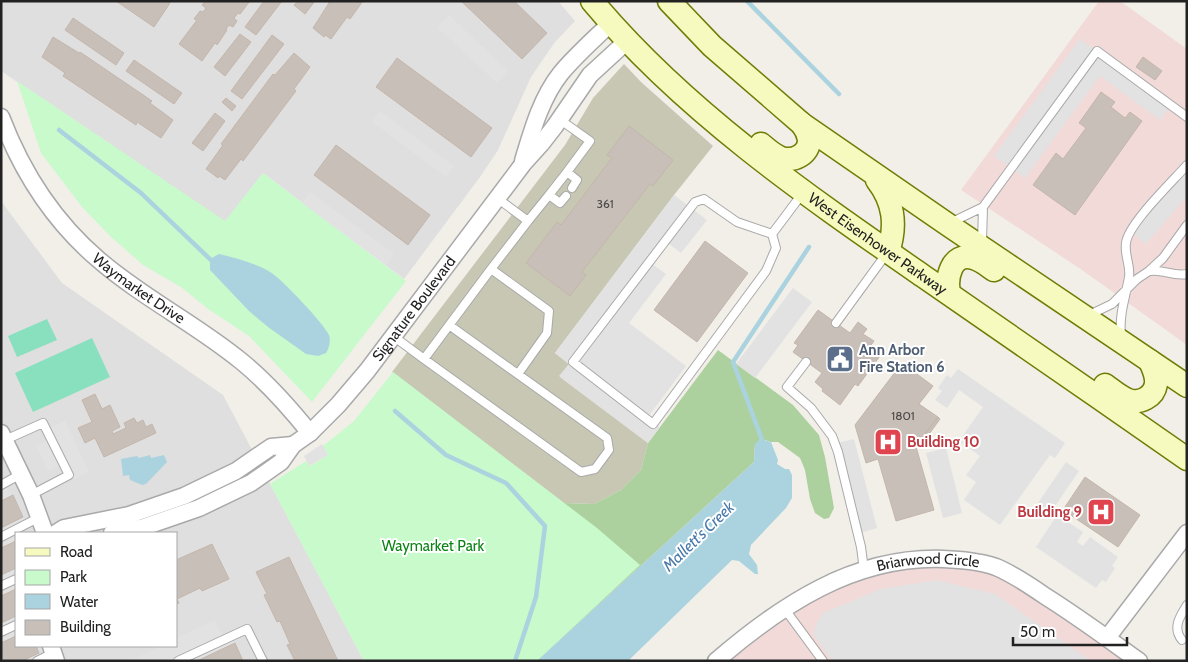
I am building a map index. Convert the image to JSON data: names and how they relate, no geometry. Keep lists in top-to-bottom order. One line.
{"streets":{"main road":["West Eisenhower Parkway"],"street":["Waymarket Drive","Signature Boulevard","Briarwood Circle"]},"crossings":[["West Eisenhower Parkway","Signature Boulevard"],["Waymarket Drive","Signature Boulevard"]],"water":["Mallett's Creek"],"parks":["Waymarket Park"],"places":{"public building":["Ann Arbor Fire Station 6"],"hospital":["Building 10","Building 9"]},"house_numbers":["361","1801"],"legend":["Road","Park","Water","Building"],"scale_bar":"50 m"}
